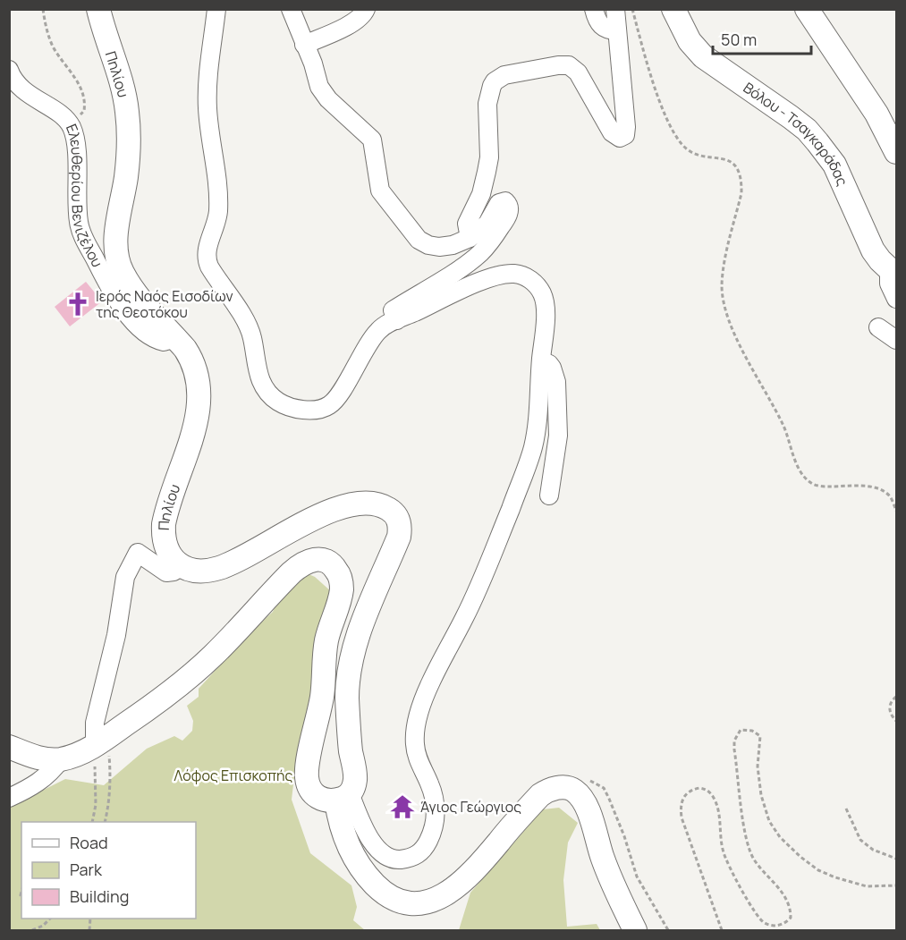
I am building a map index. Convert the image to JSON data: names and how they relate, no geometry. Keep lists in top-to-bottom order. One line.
{"streets":{"main road":["Πηλίου","Βόλου - Τσαγκαράδας"],"street":["Ελευθερίου Βενιζέλου"]},"crossings":[["Πηλίου","Ελευθερίου Βενιζέλου"]],"parks":["Λόφος Επισκοπής"],"places":{"church":["Ιερός Ναός Εισοδίων της Θεοτόκου"],"temple":["Άγιος Γεώργιος"]},"legend":["Road","Park","Building"],"scale_bar":"50 m"}
